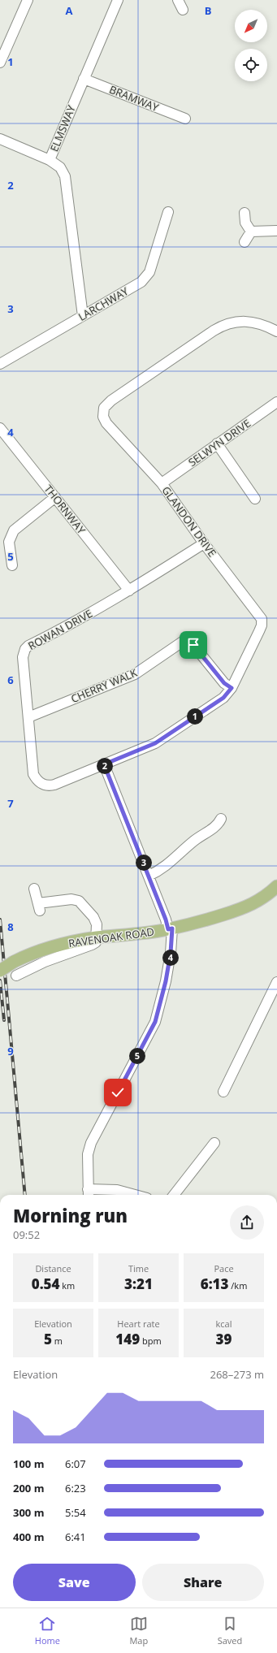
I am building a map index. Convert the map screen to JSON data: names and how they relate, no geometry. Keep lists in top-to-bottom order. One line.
{"streets":{"main road":["RAVENOAK ROAD"],"street":["BRAMWAY","ELMSWAY","LARCHWAY","SELWYN DRIVE","THORNWAY","GLANDON DRIVE","ROWAN DRIVE","CHERRY WALK"]},"crossings":[["BRAMWAY","ELMSWAY"],["ELMSWAY","LARCHWAY"],["SELWYN DRIVE","GLANDON DRIVE"],["THORNWAY","ROWAN DRIVE"],["GLANDON DRIVE","ROWAN DRIVE"],["GLANDON DRIVE","CHERRY WALK"],["ROWAN DRIVE","CHERRY WALK"]],"north":"bottom left","page":{"pins":["1","2","3","4","5"],"heading":["Morning run","09:52"],"stats":[["Distance","0.54 km"],["Time","3:21"],["Pace","6:13 /km"],["Elevation","5 m"],["Heart rate","149 bpm"],["kcal","39"]],"chart":["Elevation","268–273 m"],"list":[{"name":"100 m","note":"6:07"},{"name":"200 m","note":"6:23"},{"name":"300 m","note":"5:54"},{"name":"400 m","note":"6:41"}],"buttons":["Save","Share"],"tabs":["Home","Map","Saved"]},"grid":{"columns":["A","B"],"rows":["1","2","3","4","5","6","7","8","9"]}}
